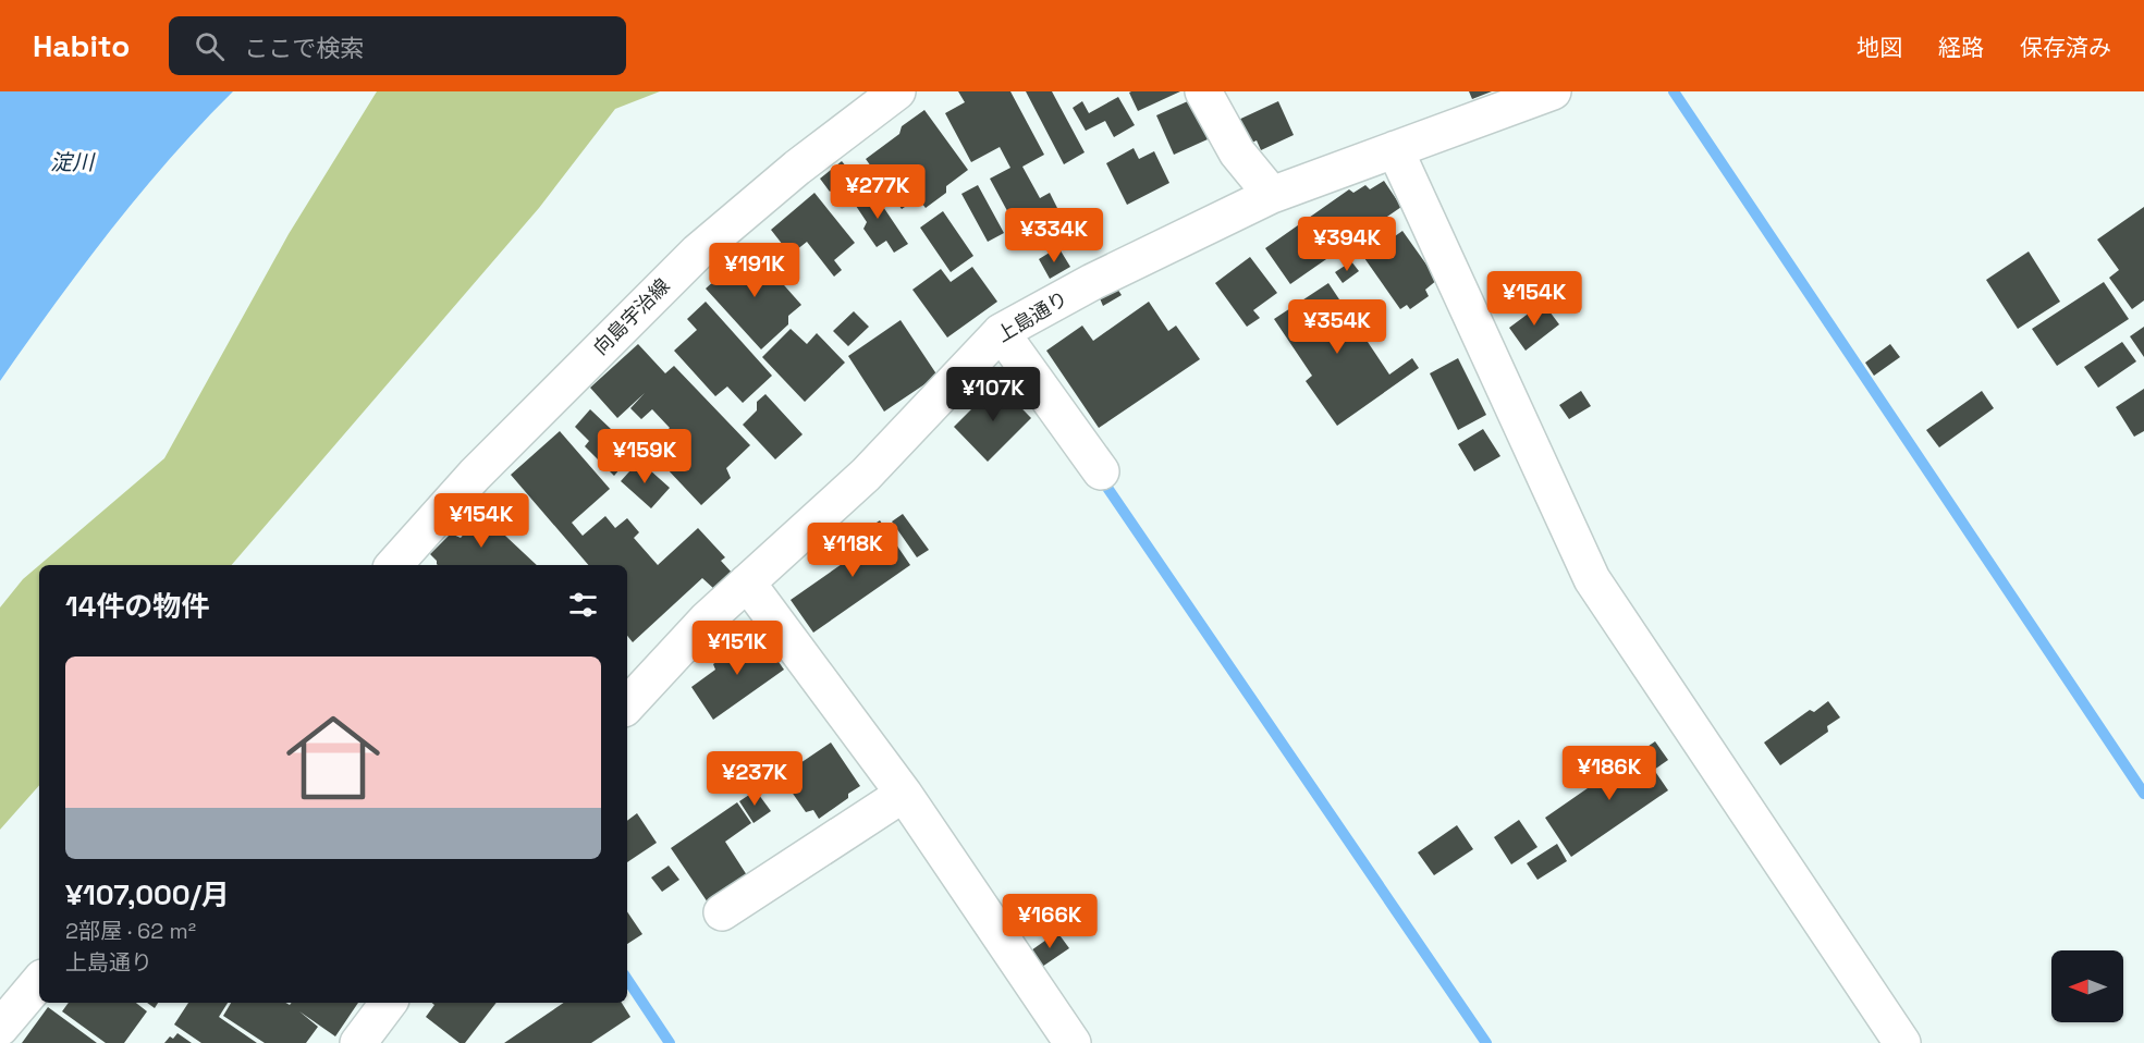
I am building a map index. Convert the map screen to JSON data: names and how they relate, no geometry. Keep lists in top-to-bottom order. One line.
{"streets":{"street":["向島宇治線","上島通り"]},"water":["淀川"],"north":"left","page":{"header":"Habito","search":"ここで検索","nav":["地図","経路","保存済み"],"price":["¥277K","¥334K","¥394K","¥191K","¥154K","¥354K","¥107K","¥159K","¥154K","¥118K","¥151K","¥186K","¥237K","¥166K"],"heading":"14件の物件","list":[{"name":"¥107,000/月","note":"2部屋 · 62 m² · 上島通り"}]}}
